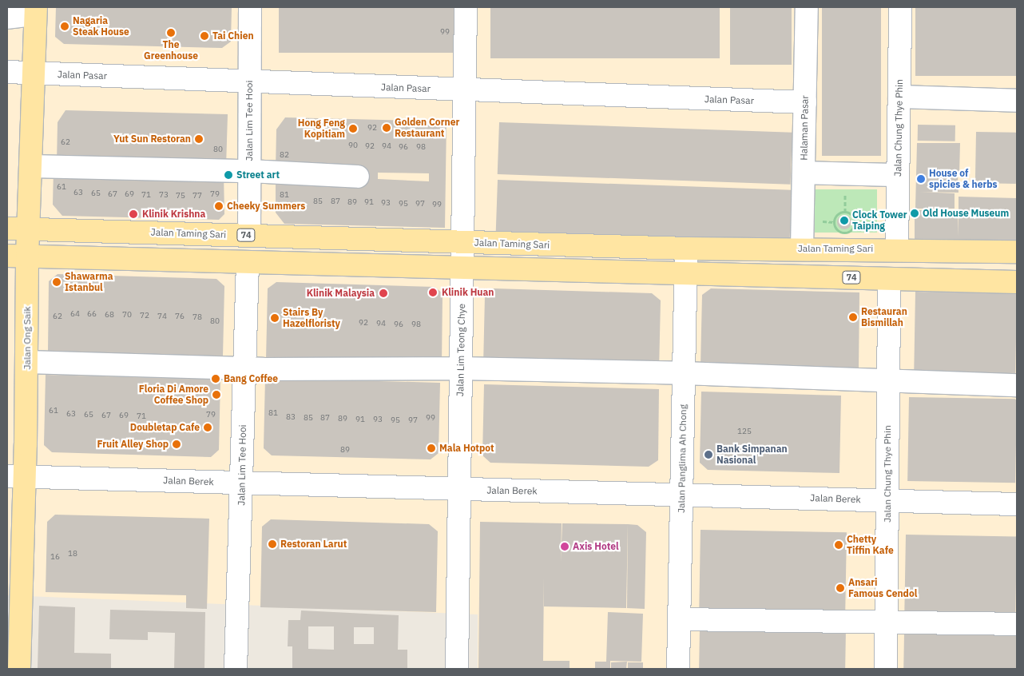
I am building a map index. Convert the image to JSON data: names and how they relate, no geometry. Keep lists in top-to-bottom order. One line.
{"streets":{"main road":["Jalan Taming Sari","74","Jalan Ong Saik"],"street":["Jalan Pasar","Jalan Lim Tee Hooi","Halaman Pasar","Jalan Chung Thye Phin","Jalan Lim Teong Chye","Jalan Panglima Ah Chong","Jalan Berek"]},"crossings":[["Jalan Pasar","Jalan Lim Tee Hooi"],["Jalan Pasar","Halaman Pasar"],["Jalan Pasar","Jalan Ong Saik"],["Jalan Pasar","Jalan Lim Teong Chye"],["Jalan Lim Tee Hooi","Jalan Taming Sari"],["Jalan Lim Tee Hooi","74"],["Jalan Lim Tee Hooi","Jalan Berek"],["Halaman Pasar","Jalan Taming Sari"],["Jalan Chung Thye Phin","Jalan Taming Sari"],["Jalan Chung Thye Phin","74"],["Jalan Chung Thye Phin","Jalan Berek"],["Jalan Taming Sari","Jalan Ong Saik"],["Jalan Taming Sari","Jalan Lim Teong Chye"],["Jalan Taming Sari","Jalan Panglima Ah Chong"],["74","Jalan Ong Saik"],["74","Jalan Lim Teong Chye"],["74","Jalan Panglima Ah Chong"],["Jalan Ong Saik","Jalan Berek"],["Jalan Lim Teong Chye","Jalan Berek"],["Jalan Panglima Ah Chong","Jalan Berek"]],"places":["Nagaria Steak House","The Greenhouse","Tai Chien","Golden Corner Restaurant","Hong Feng Kopitiam","Yut Sun Restoran","Street art","House of spicies & herbs","Cheeky Summers","Old House Museum","Klinik Krishna","Clock Tower Taiping","Shawarma Istanbul","Klinik Huan","Klinik Malaysia","Restauran Bismillah","Stairs By Hazelfloristy","Bang Coffee","Floria Di Amore Coffee Shop","Doubletap Cafe","Fruit Alley Shop","Mala Hotpot","Bank Simpanan Nasional","Restoran Larut","Chetty Tiffin Kafe","Axis Hotel","Ansari Famous Cendol"],"house_numbers":["99","92","62","90","92","94","96","98","80","82","61","63","65","67","69","79","71","73","81","75","77","85","87","89","91","93","95","97","99","64","66","68","70","72","62","74","76","78","80","92","94","96","98","61","81","63","65","79","67","69","71","83","85","87","99","89","91","93","95","97","125","89","18","16"]}
